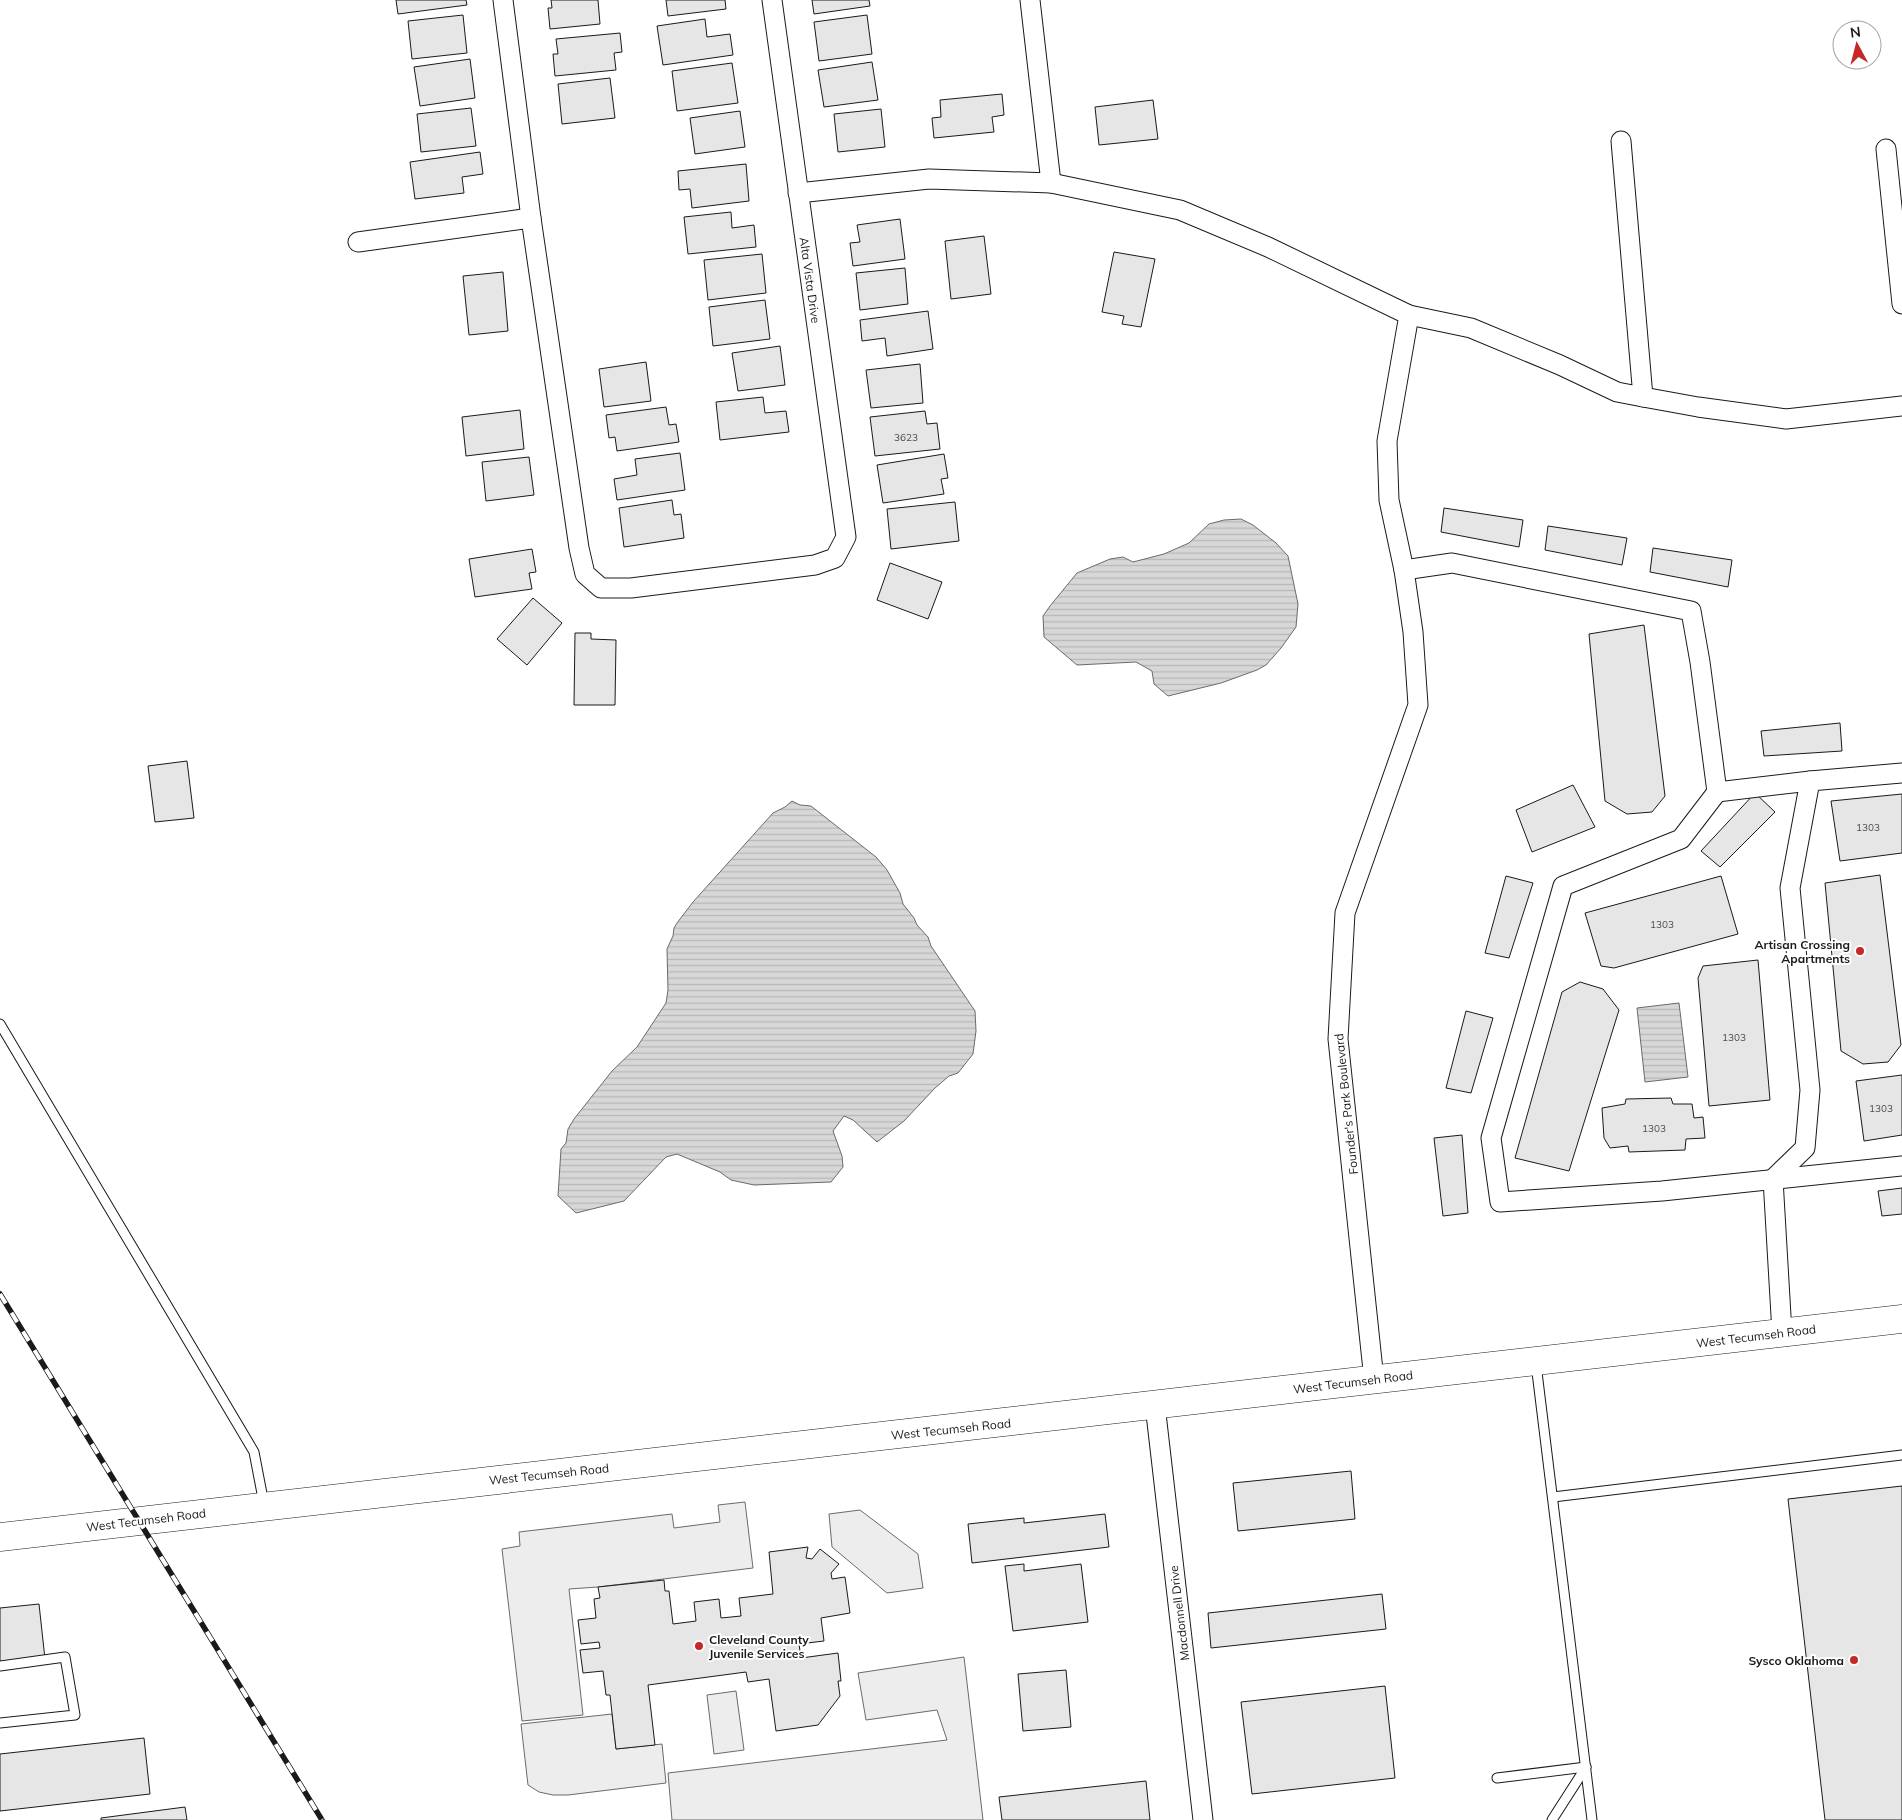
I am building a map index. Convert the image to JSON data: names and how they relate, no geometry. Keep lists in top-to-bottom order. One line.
{"streets":{"main road":["West Tecumseh Road"],"street":["Alta Vista Drive","Founder's Park Boulevard","Macdonnell Drive"]},"crossings":[["Founder's Park Boulevard","West Tecumseh Road"],["West Tecumseh Road","Macdonnell Drive"]],"places":["Artisan Crossing Apartments","Cleveland County Juvenile Services","Sysco Oklahoma"],"house_numbers":["3623","1303","1303","1303","1303","1303"],"north":"top"}
